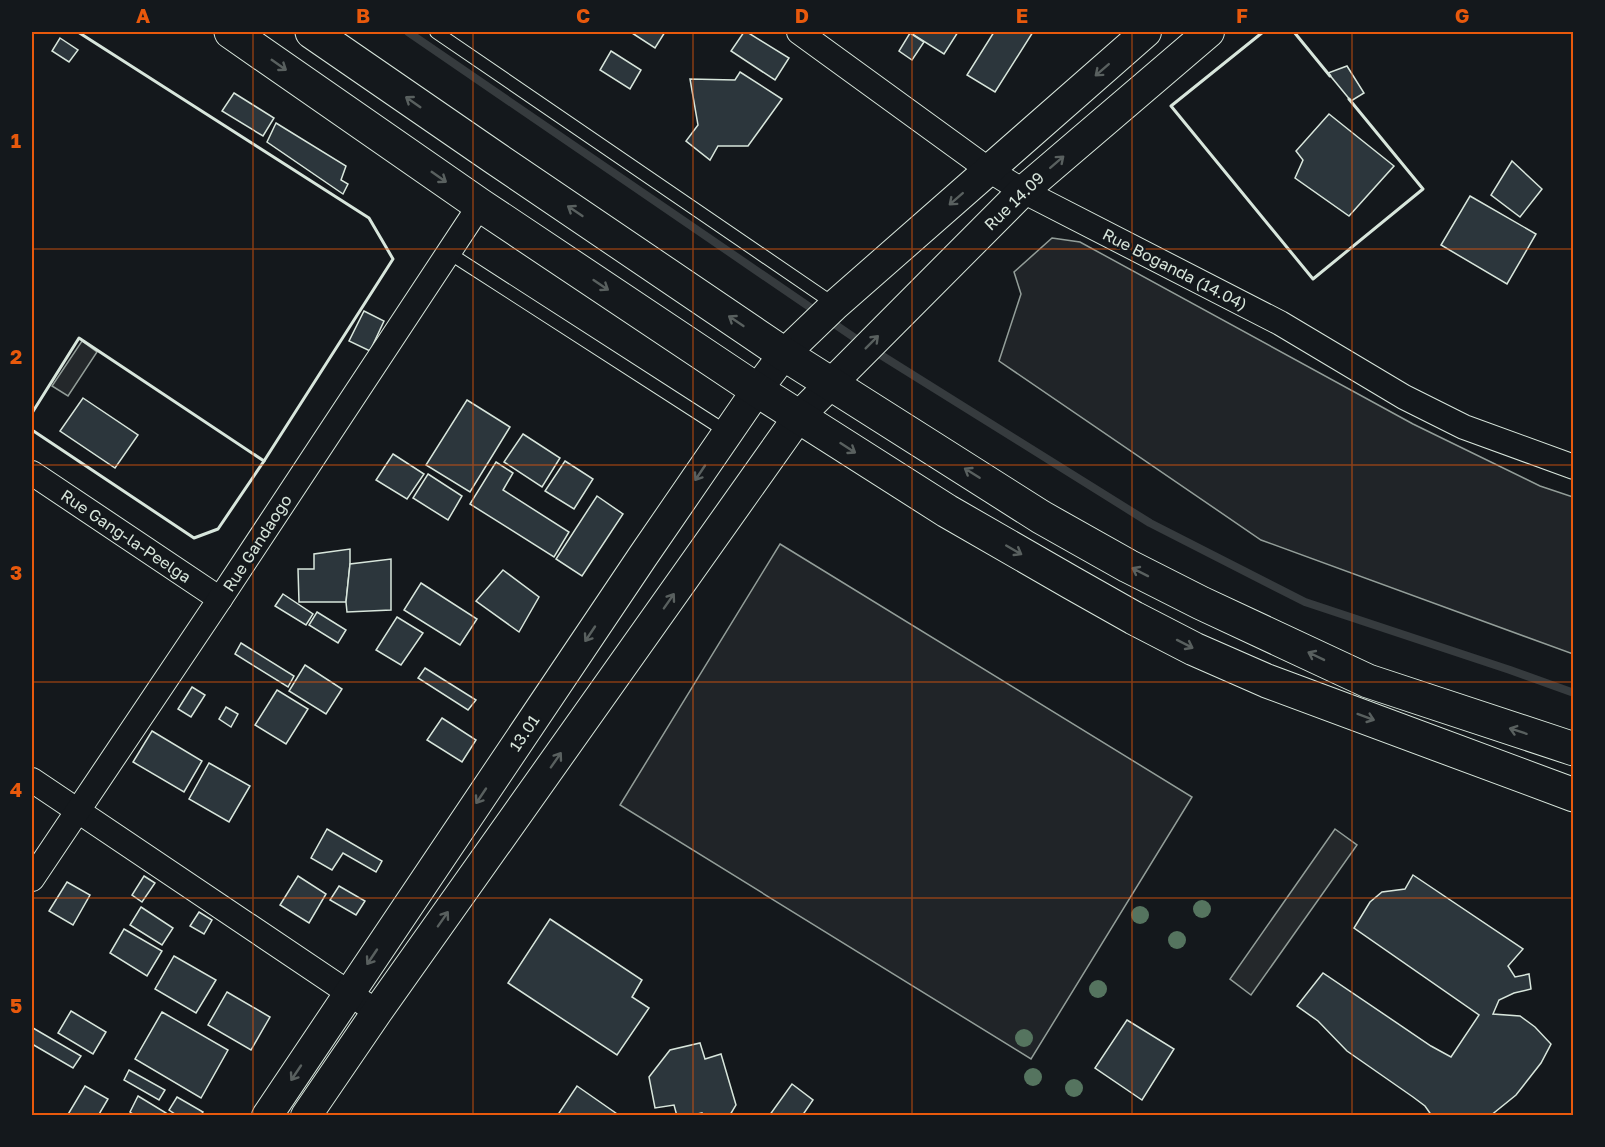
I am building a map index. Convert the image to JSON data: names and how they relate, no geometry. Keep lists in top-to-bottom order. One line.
{"streets":{"street":["Rue 14.09","Rue Boganda (14.04)","Rue Gang-la-Peelga","Rue Gandaogo","13.01"]},"crossings":[["Rue 14.09","Rue Boganda (14.04)"],["Rue Gang-la-Peelga","Rue Gandaogo"]],"grid":{"columns":["A","B","C","D","E","F","G"],"rows":["1","2","3","4","5"]}}
